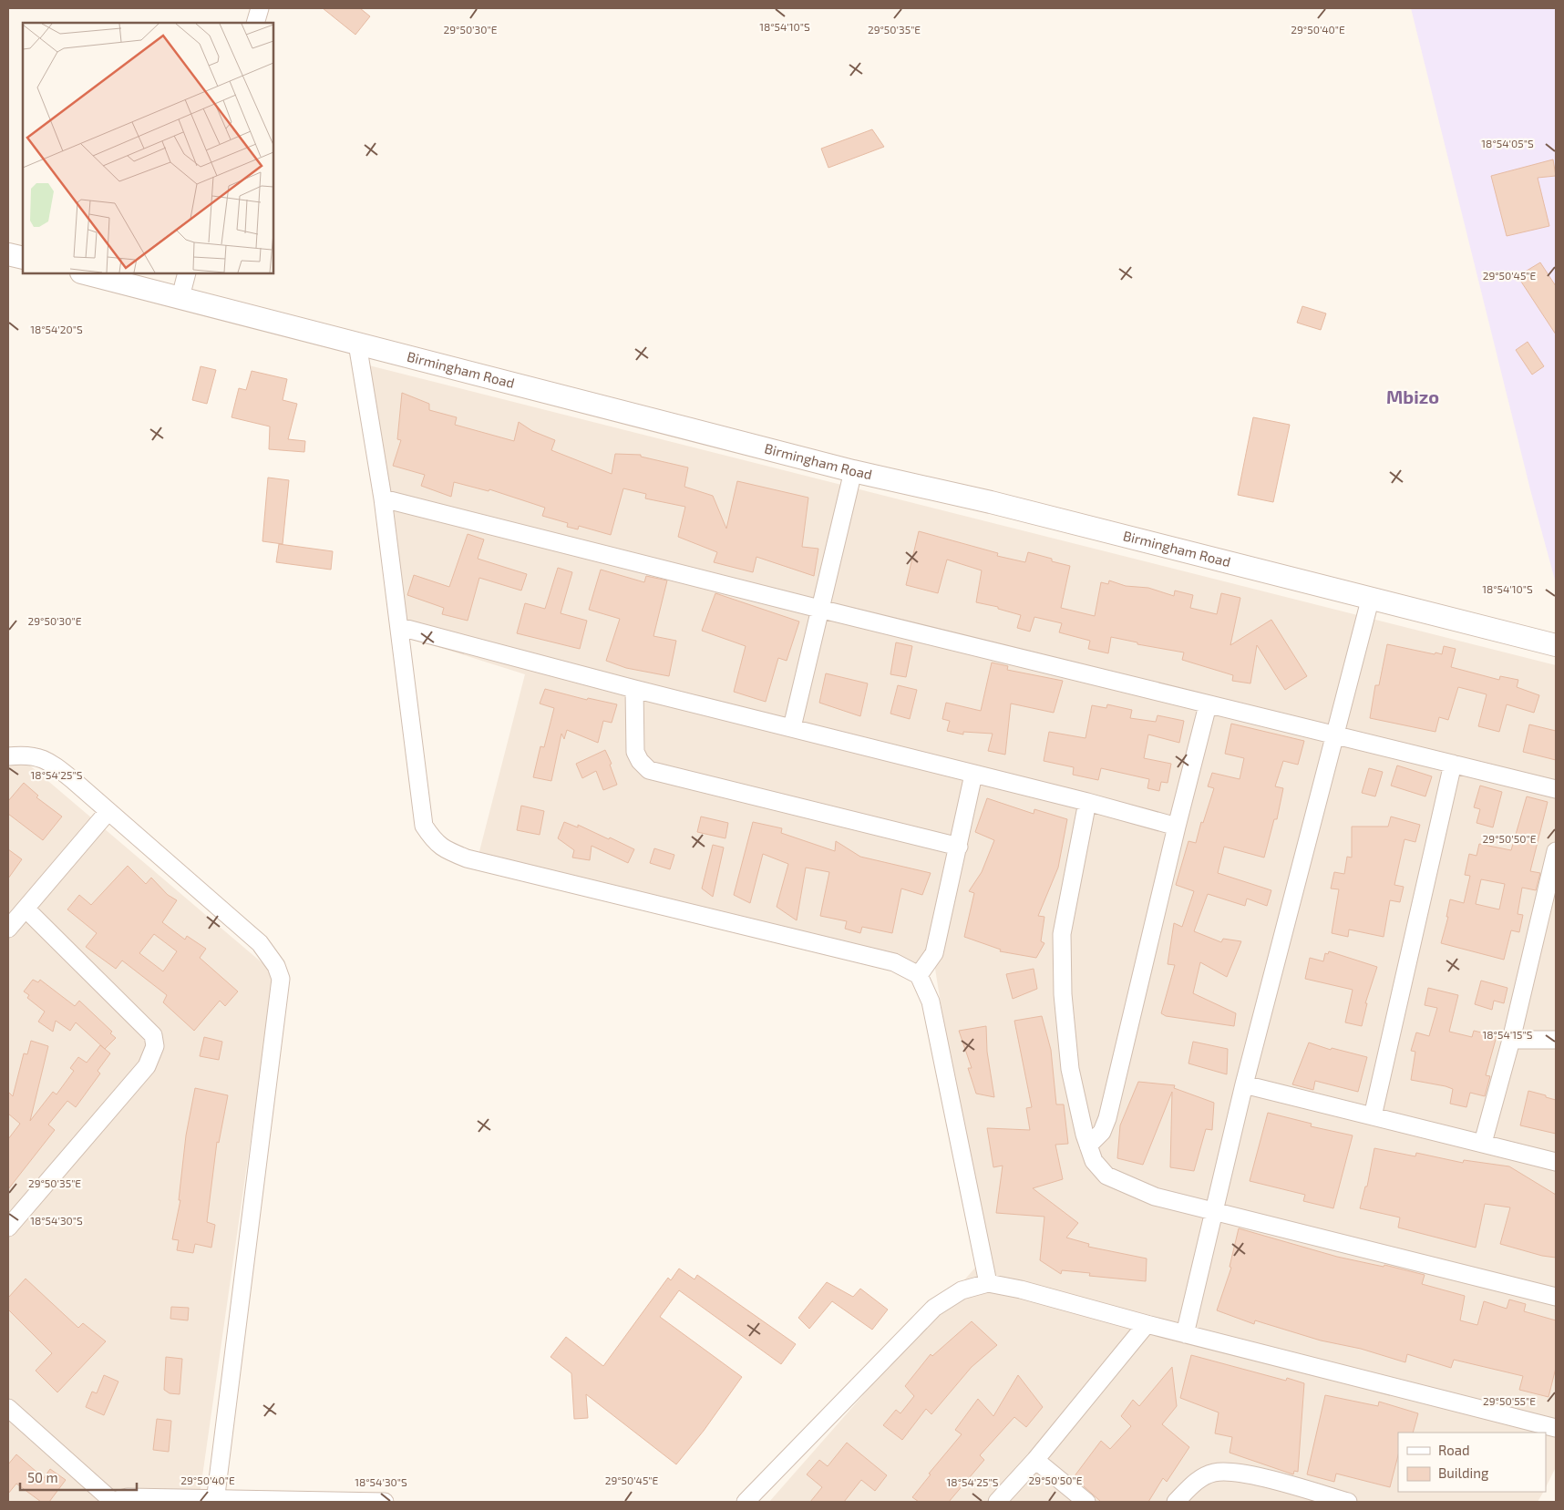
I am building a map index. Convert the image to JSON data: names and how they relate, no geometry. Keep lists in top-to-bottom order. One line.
{"streets":{"street":["Birmingham Road"]},"districts":["Mbizo"],"legend":["Road","Building"],"scale_bar":"50 m","coordinates":["18°54'10\"S","29°50'30\"E","29°50'35\"E","29°50'40\"E","18°54'05\"S","29°50'45\"E","18°54'20\"S","18°54'25\"S","29°50'50\"E","18°54'15\"S","18°54'30\"S","29°50'55\"E"]}
